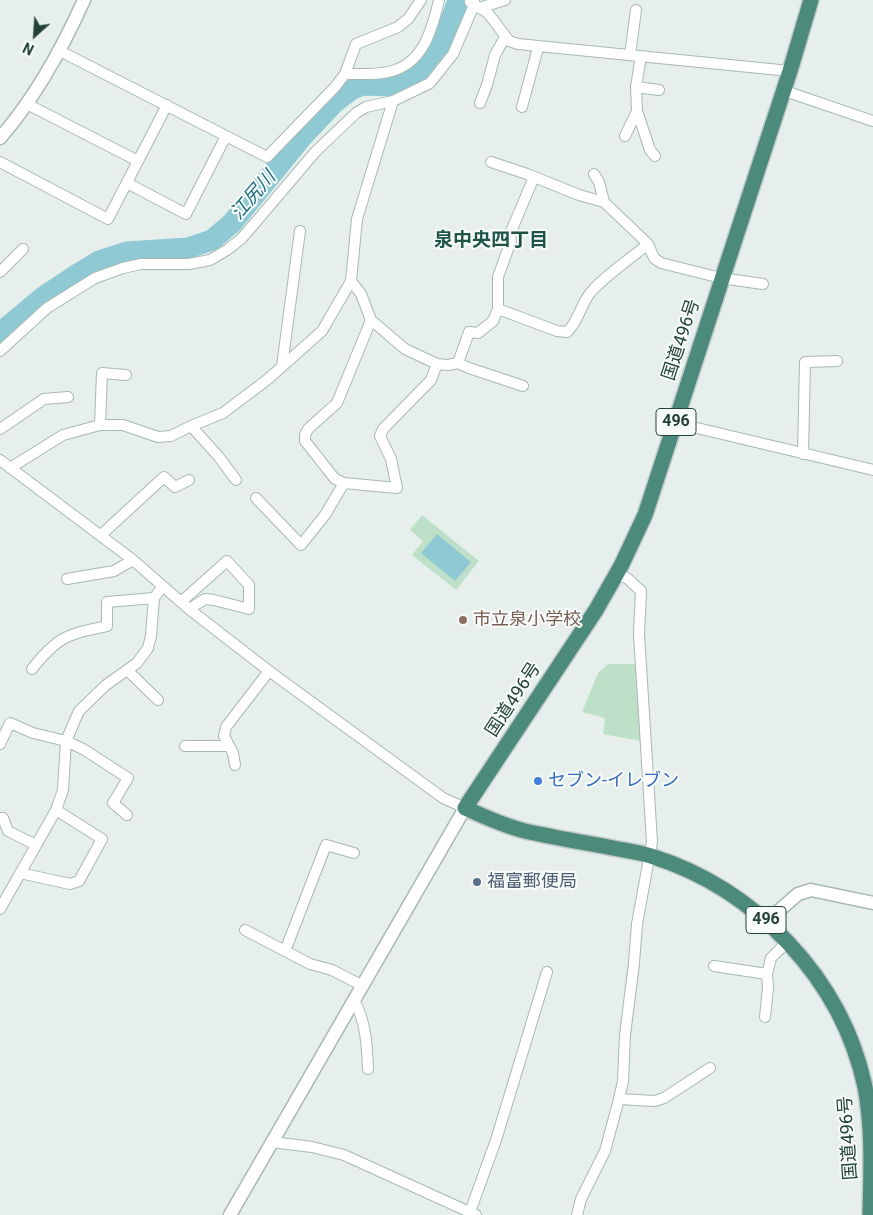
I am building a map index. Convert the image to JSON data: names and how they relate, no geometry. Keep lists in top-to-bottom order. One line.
{"streets":{"highway":["国道496号","496"]},"districts":["泉中央四丁目"],"water":["江尻川"],"places":["市立泉小学校","セブン-イレブン","福富郵便局"],"north":"bottom left"}
